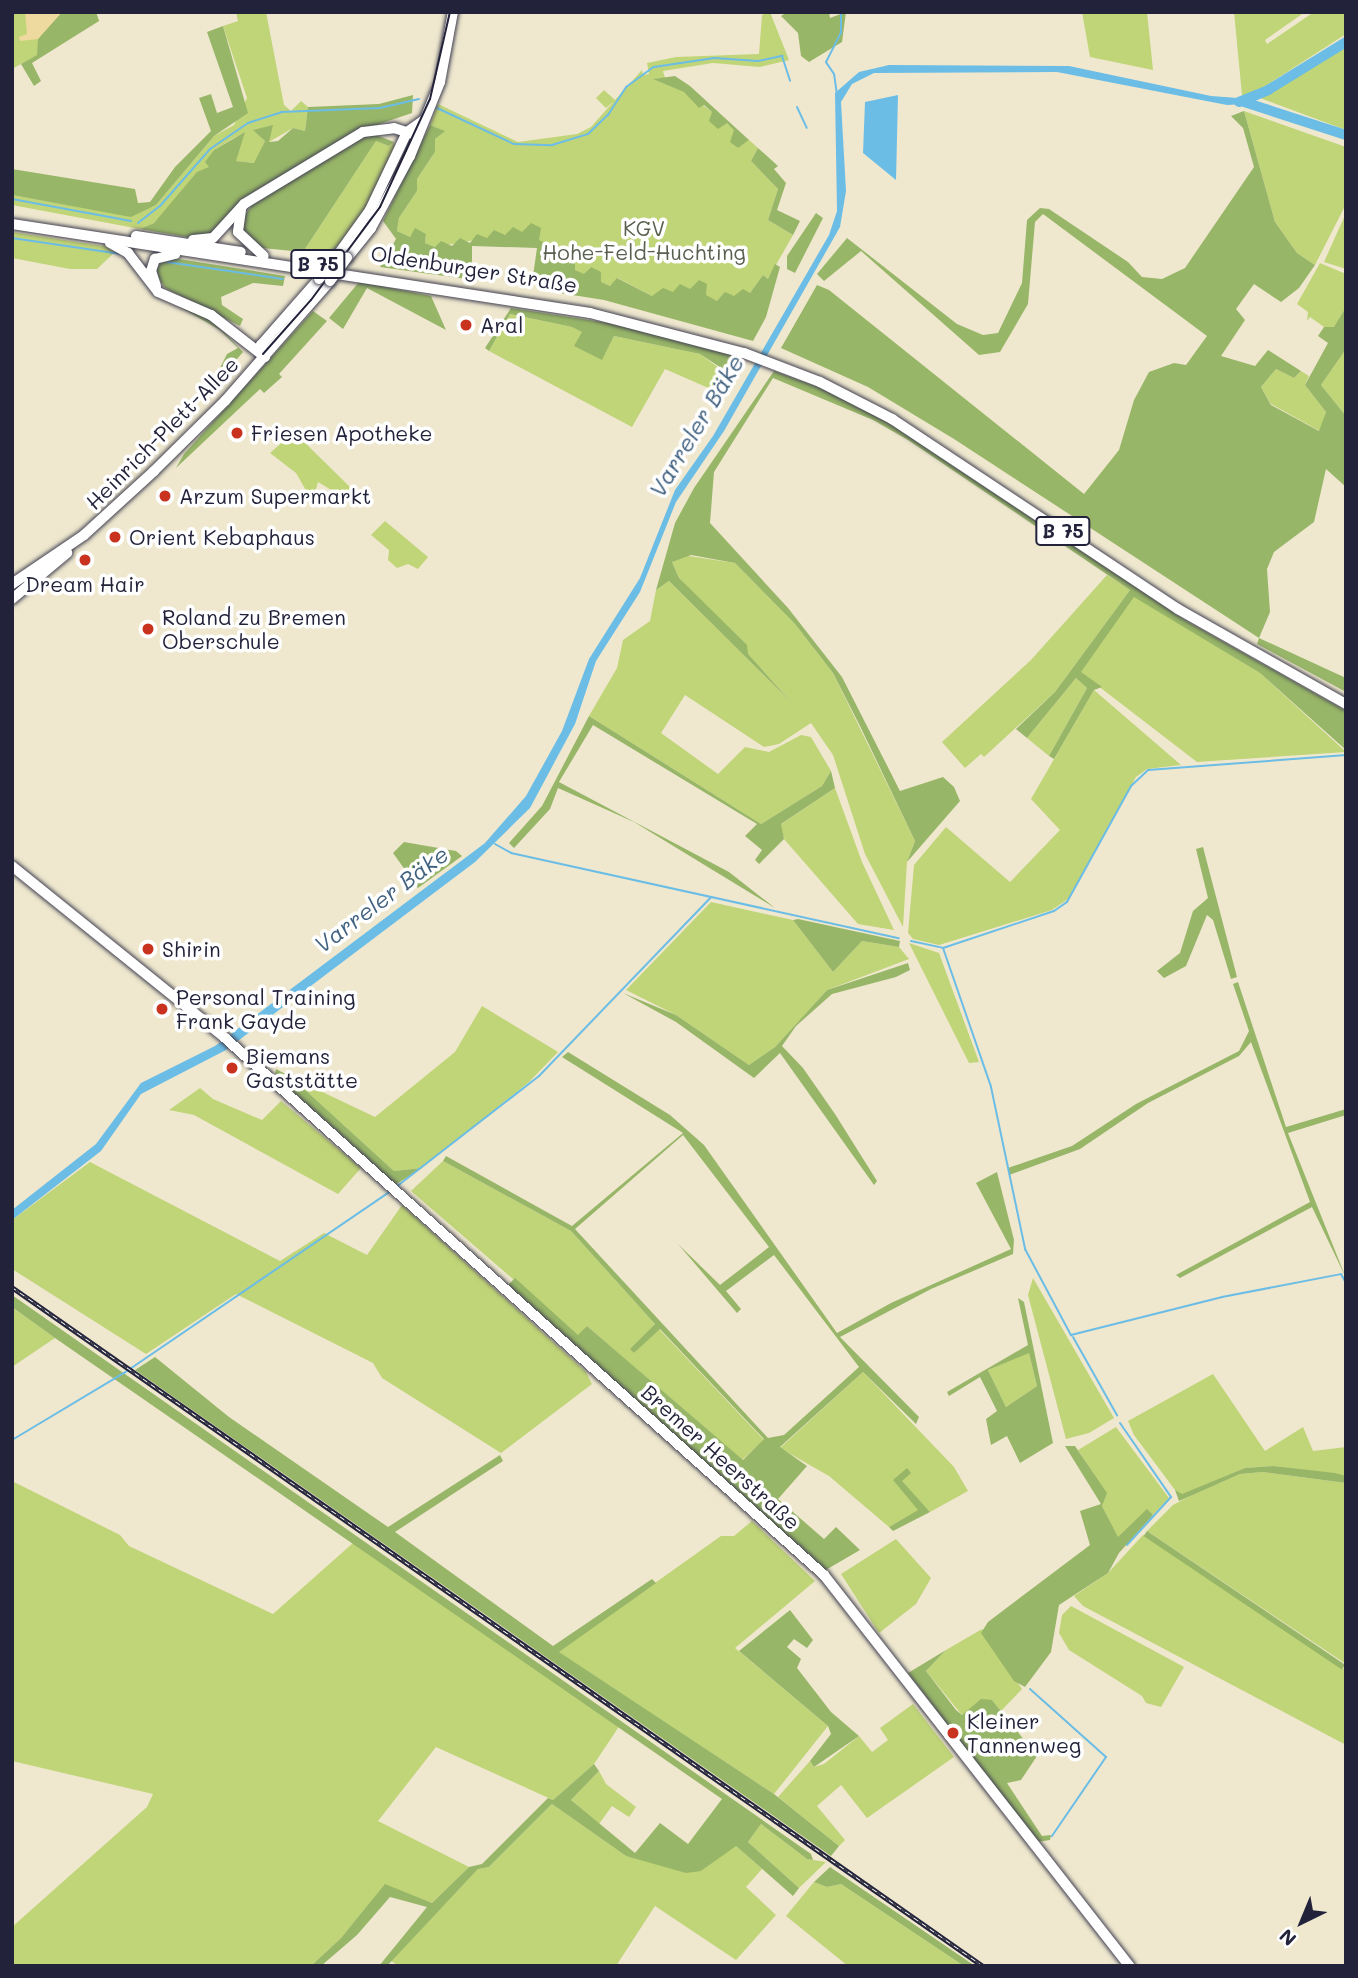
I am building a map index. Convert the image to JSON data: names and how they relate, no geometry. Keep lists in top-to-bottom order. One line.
{"streets":{"highway":["B 75","Oldenburger Straße"],"main road":["Heinrich-Plett-Allee","Bremer Heerstraße"]},"crossings":[["B 75","Oldenburger Straße"]],"water":["Varreler Bäke"],"parks":["KGV Hohe-Feld-Huchting"],"places":["Aral","Friesen Apotheke","Arzum Supermarkt","Orient Kebaphaus","Dream Hair","Roland zu Bremen Oberschule","Shirin","Personal Training Frank Gayde","Biemans Gaststätte","Kleiner Tannenweg"],"north":"bottom left"}
